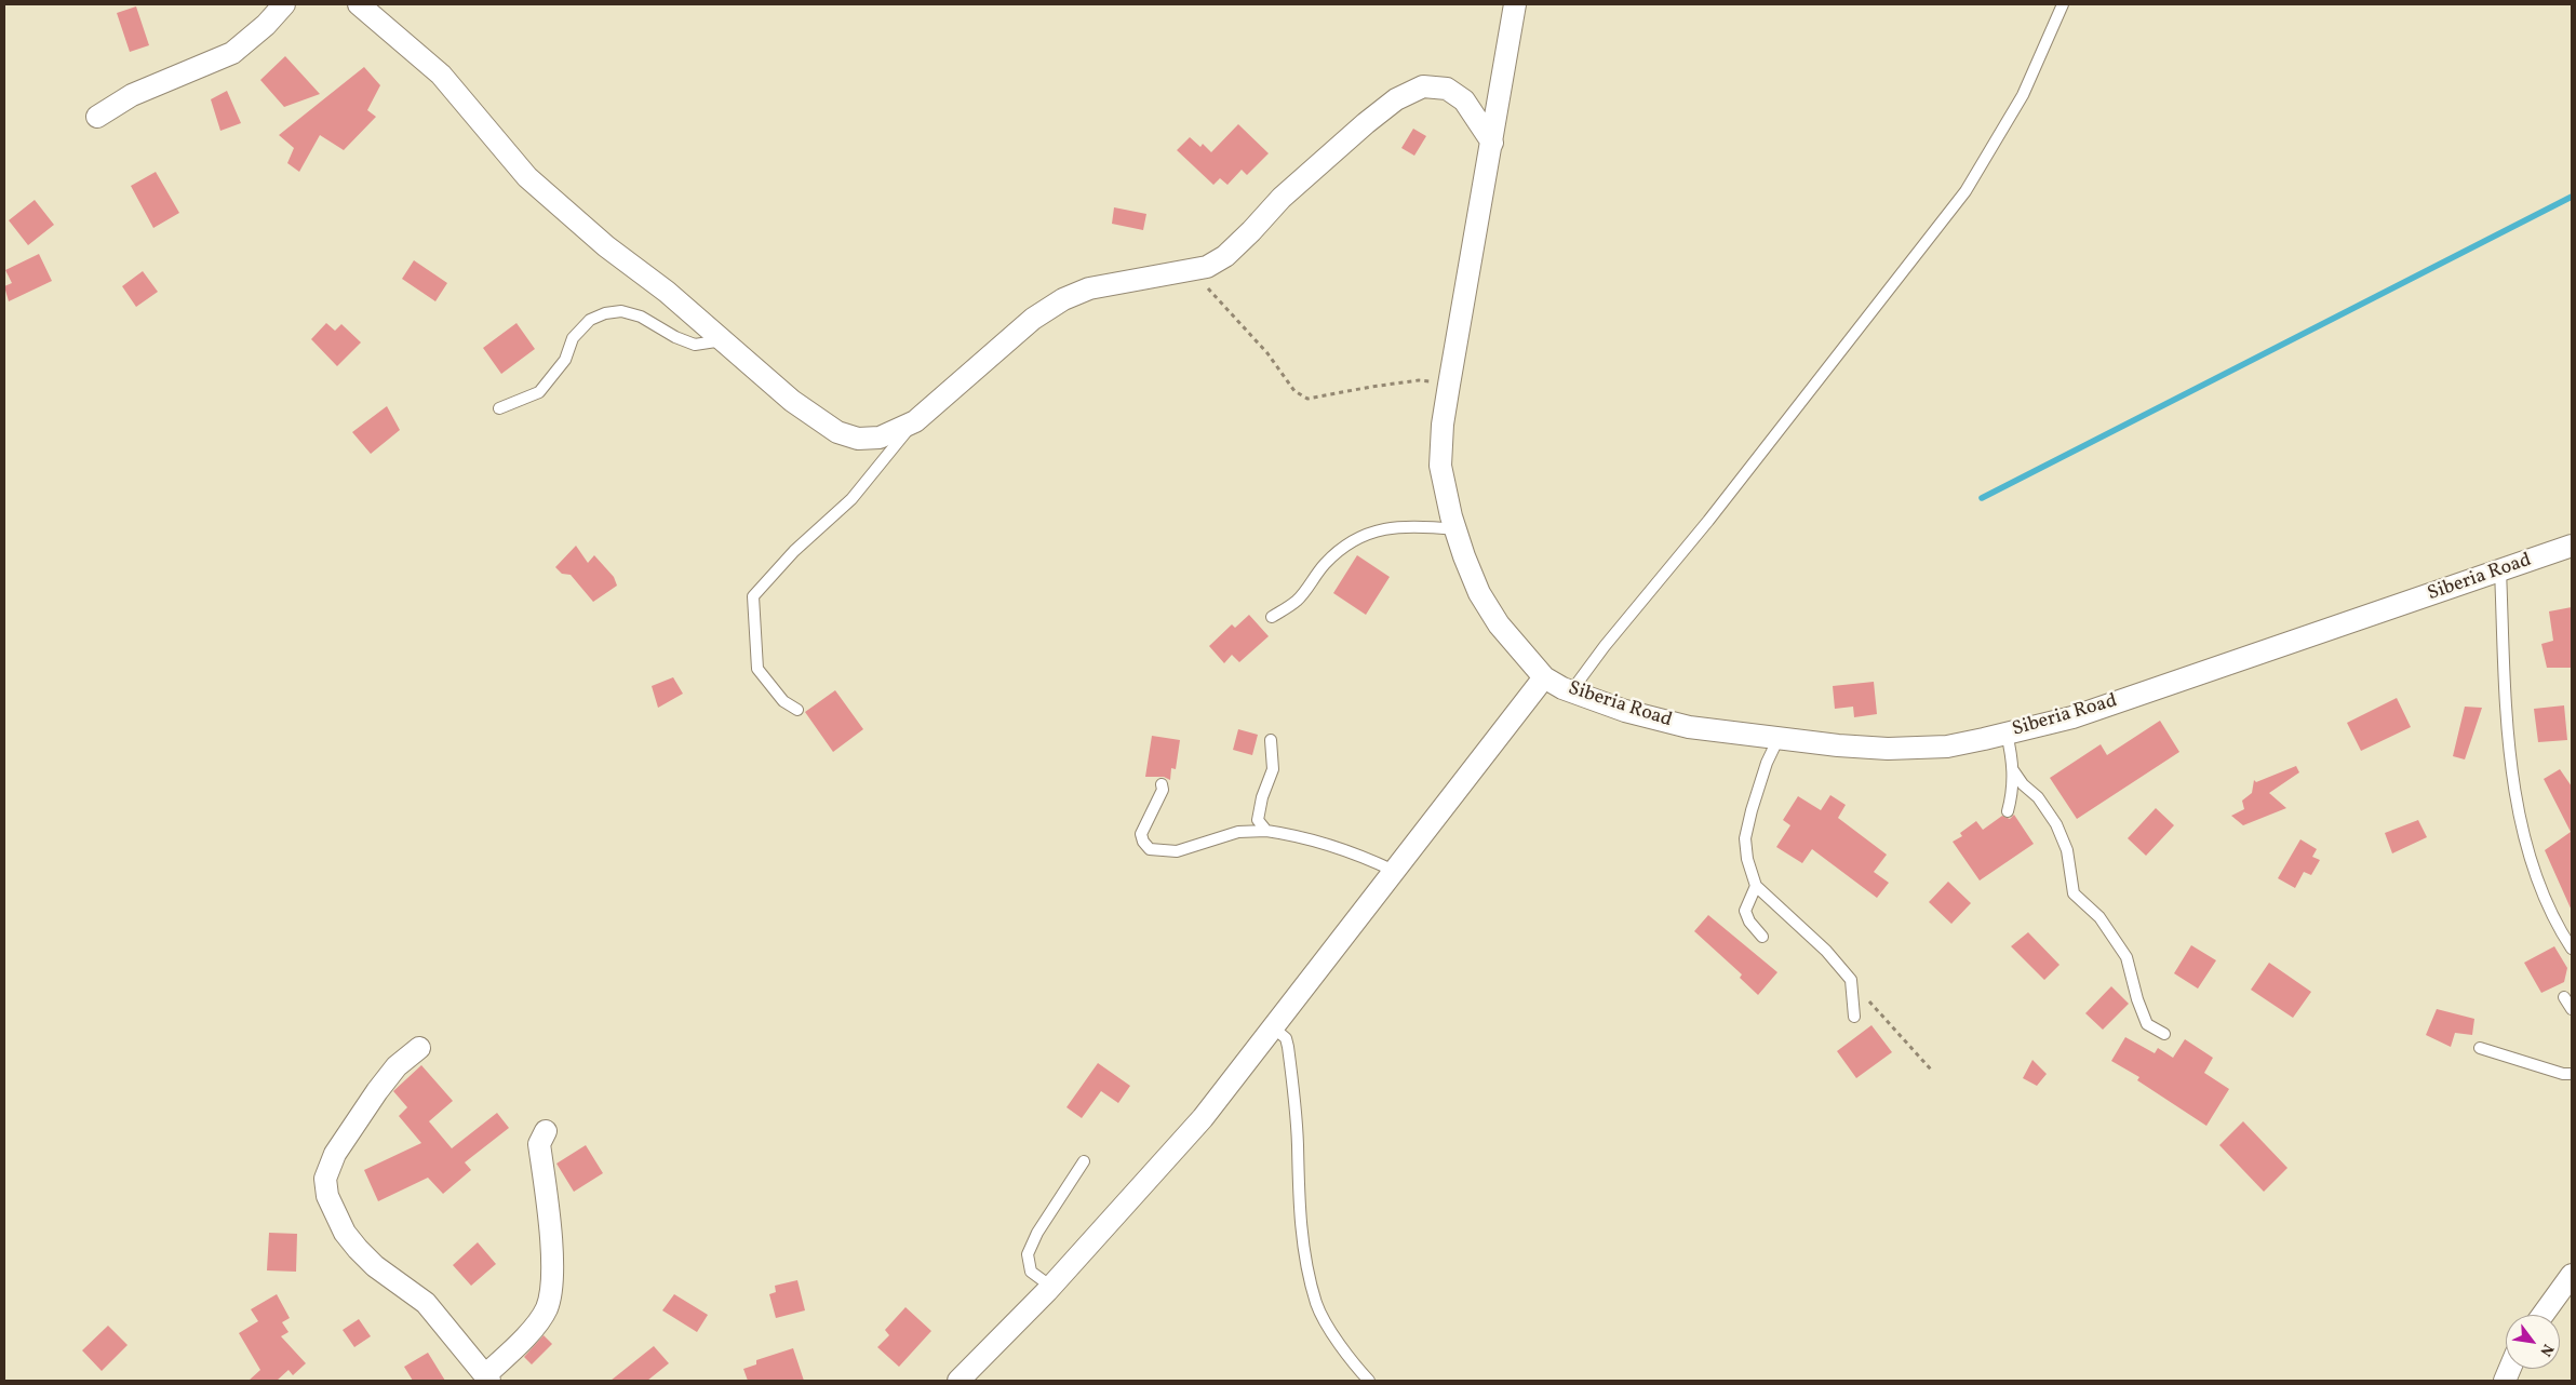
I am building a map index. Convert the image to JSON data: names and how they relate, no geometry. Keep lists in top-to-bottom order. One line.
{"streets":{"street":["Siberia Road"]},"north":"bottom right"}
